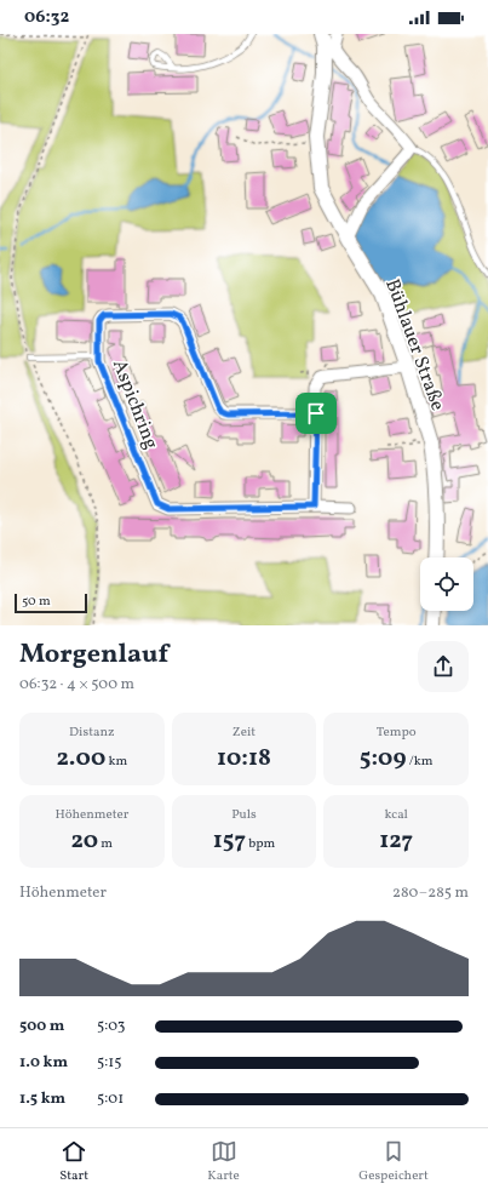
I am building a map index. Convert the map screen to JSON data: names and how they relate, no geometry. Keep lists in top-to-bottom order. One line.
{"streets":{"street":["Bühlauer Straße","Aspichring"]},"scale_bar":"50 m","page":{"status":"06:32","scale":"50 m","heading":["Morgenlauf","06:32 · 4 × 500 m"],"stats":[["Distanz","2.00 km"],["Zeit","10:18"],["Tempo","5:09 /km"],["Höhenmeter","20 m"],["Puls","157 bpm"],["kcal","127"]],"chart":["Höhenmeter","280–285 m"],"list":[{"name":"500 m","note":"5:03"},{"name":"1.0 km","note":"5:15"},{"name":"1.5 km","note":"5:01"}],"tabs":["Start","Karte","Gespeichert"]}}
